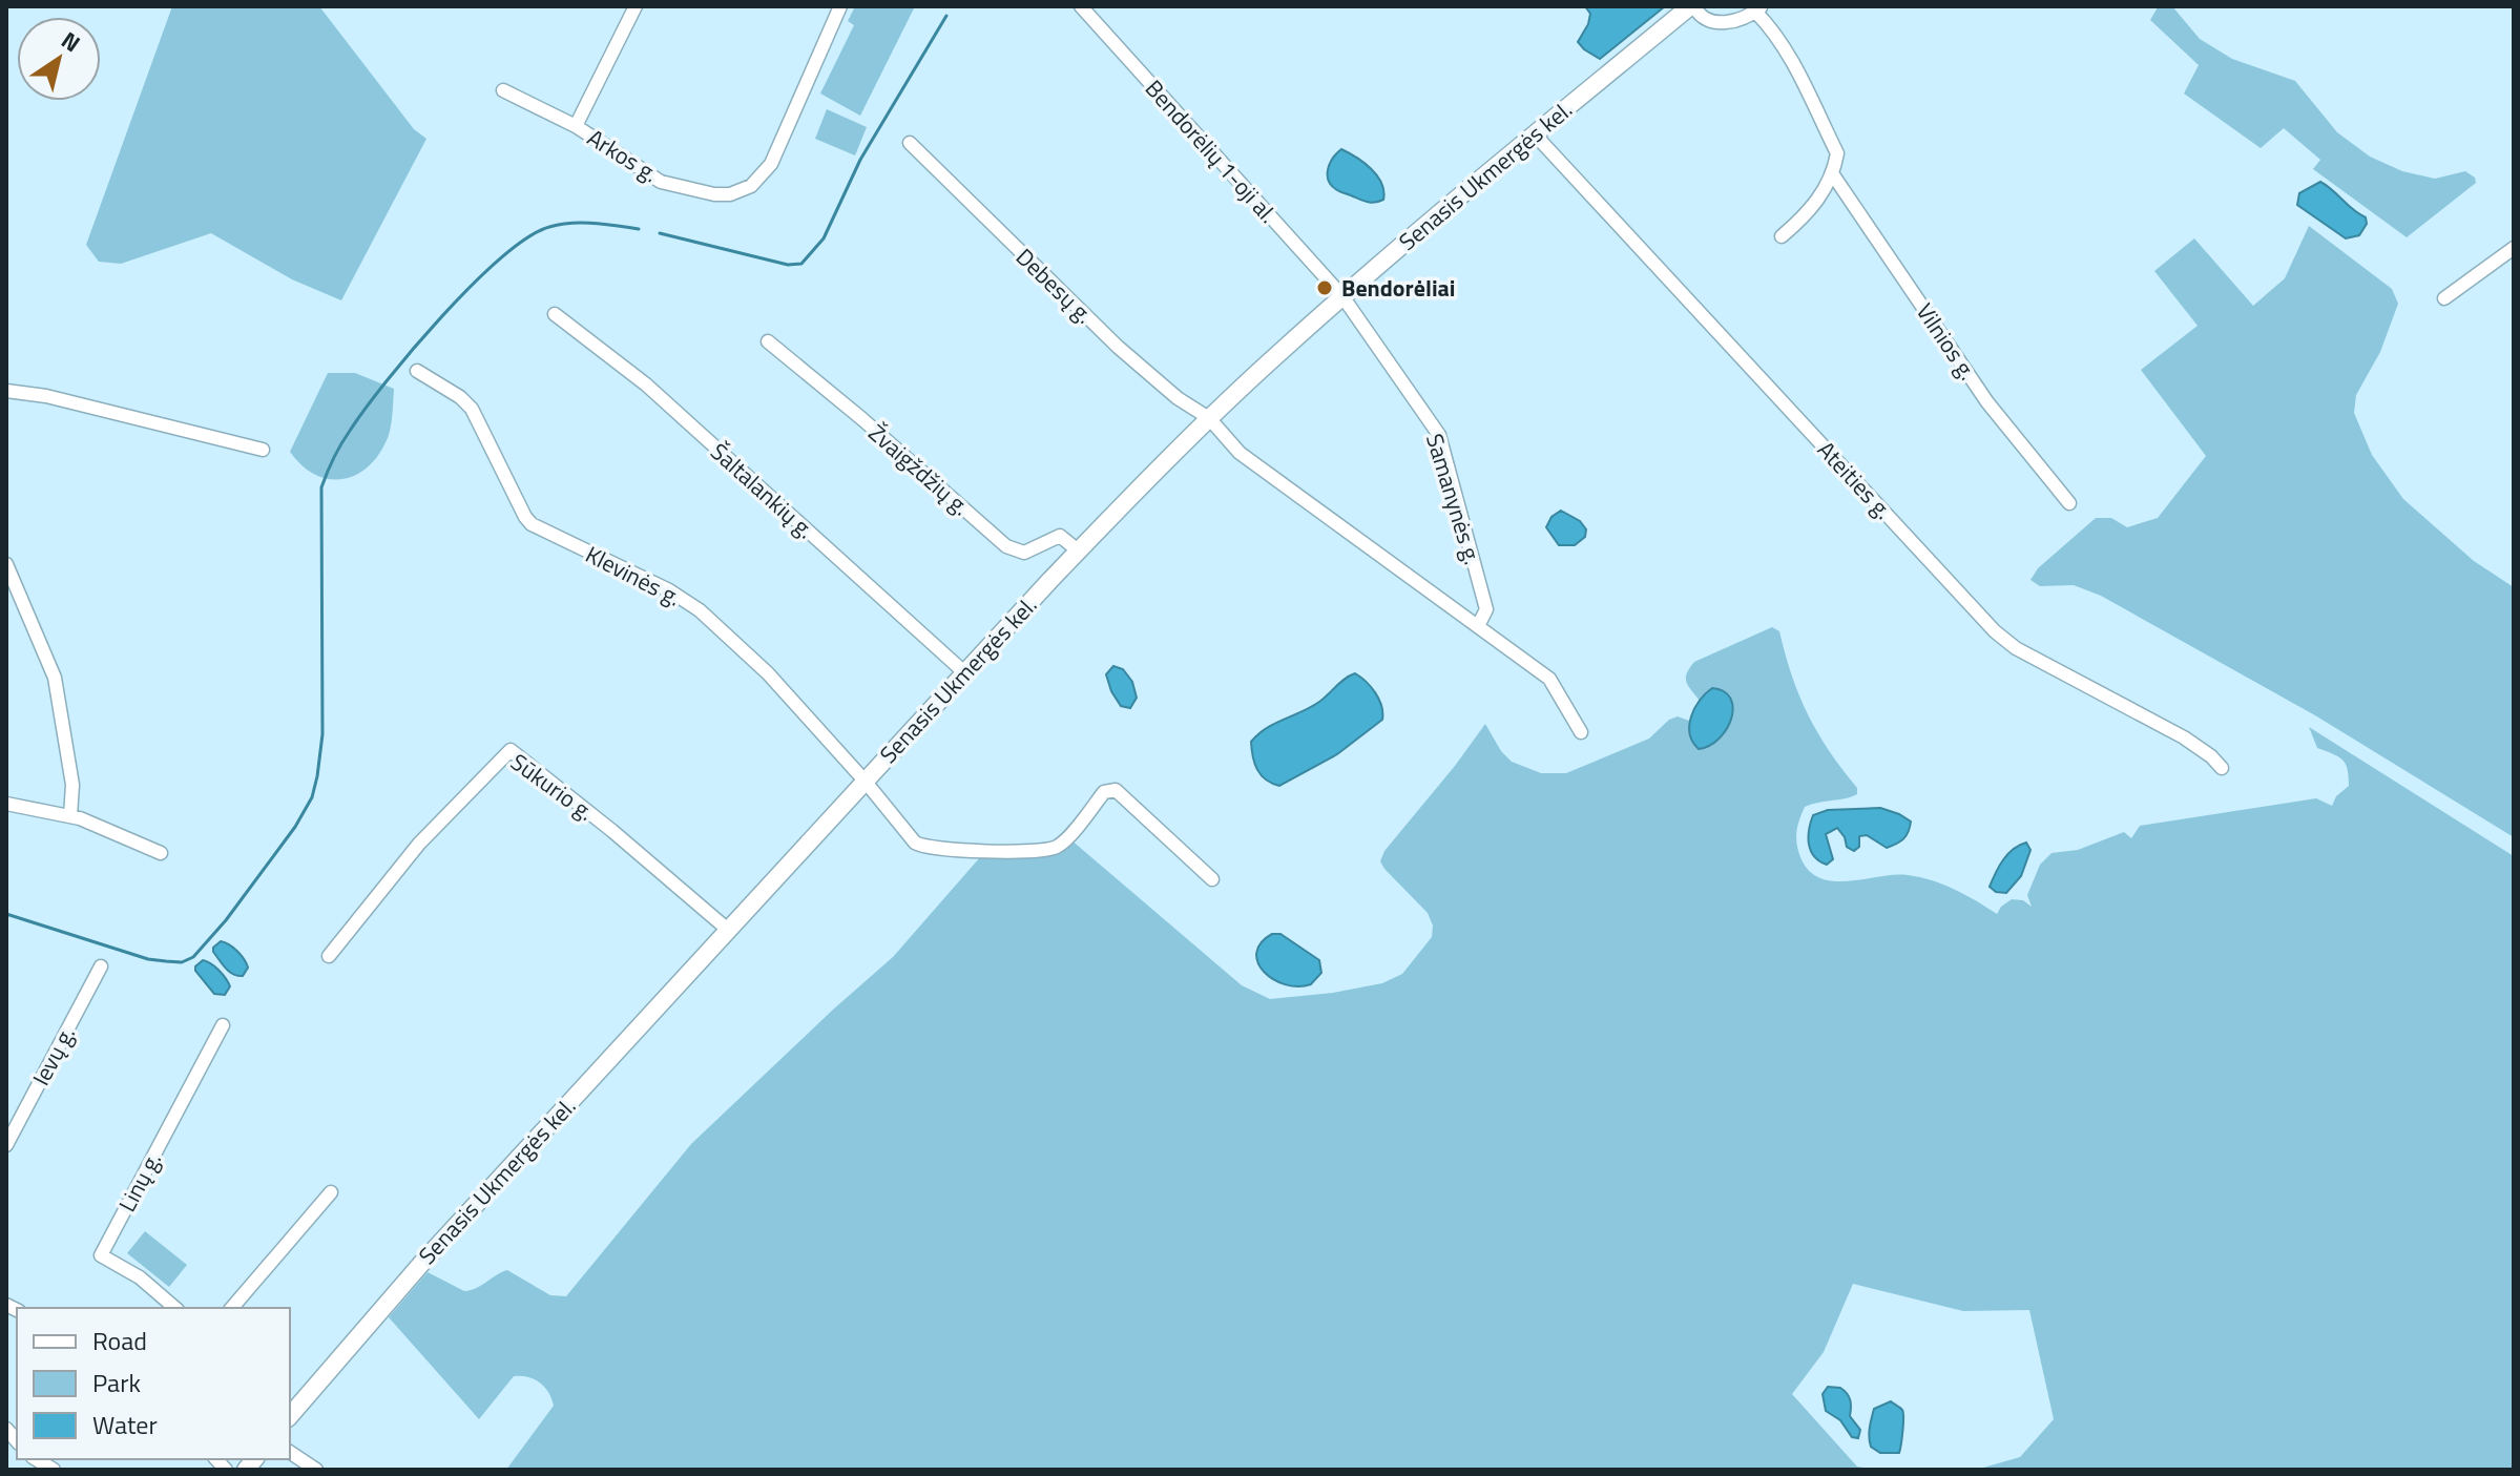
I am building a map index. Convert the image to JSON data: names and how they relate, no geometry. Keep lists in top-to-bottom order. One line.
{"streets":{"main road":["Senasis Ukmergės kel."],"street":["Bendorėlių 1-oji al.","Arkos g.","Debesų g.","Vilnios g.","Žvaigždžių g.","Ateities g.","Šaltalankių g.","Samanynės g.","Klevinės g.","Sūkurio g.","Ievų g.","Linų g."]},"crossings":[["Bendorėlių 1-oji al.","Senasis Ukmergės kel."],["Bendorėlių 1-oji al.","Samanynės g."],["Senasis Ukmergės kel.","Debesų g."],["Senasis Ukmergės kel.","Žvaigždžių g."],["Senasis Ukmergės kel.","Ateities g."],["Senasis Ukmergės kel.","Šaltalankių g."],["Senasis Ukmergės kel.","Samanynės g."],["Senasis Ukmergės kel.","Klevinės g."],["Senasis Ukmergės kel.","Sūkurio g."]],"places":["Bendorėliai"],"legend":["Road","Park","Water"],"north":"top right"}
